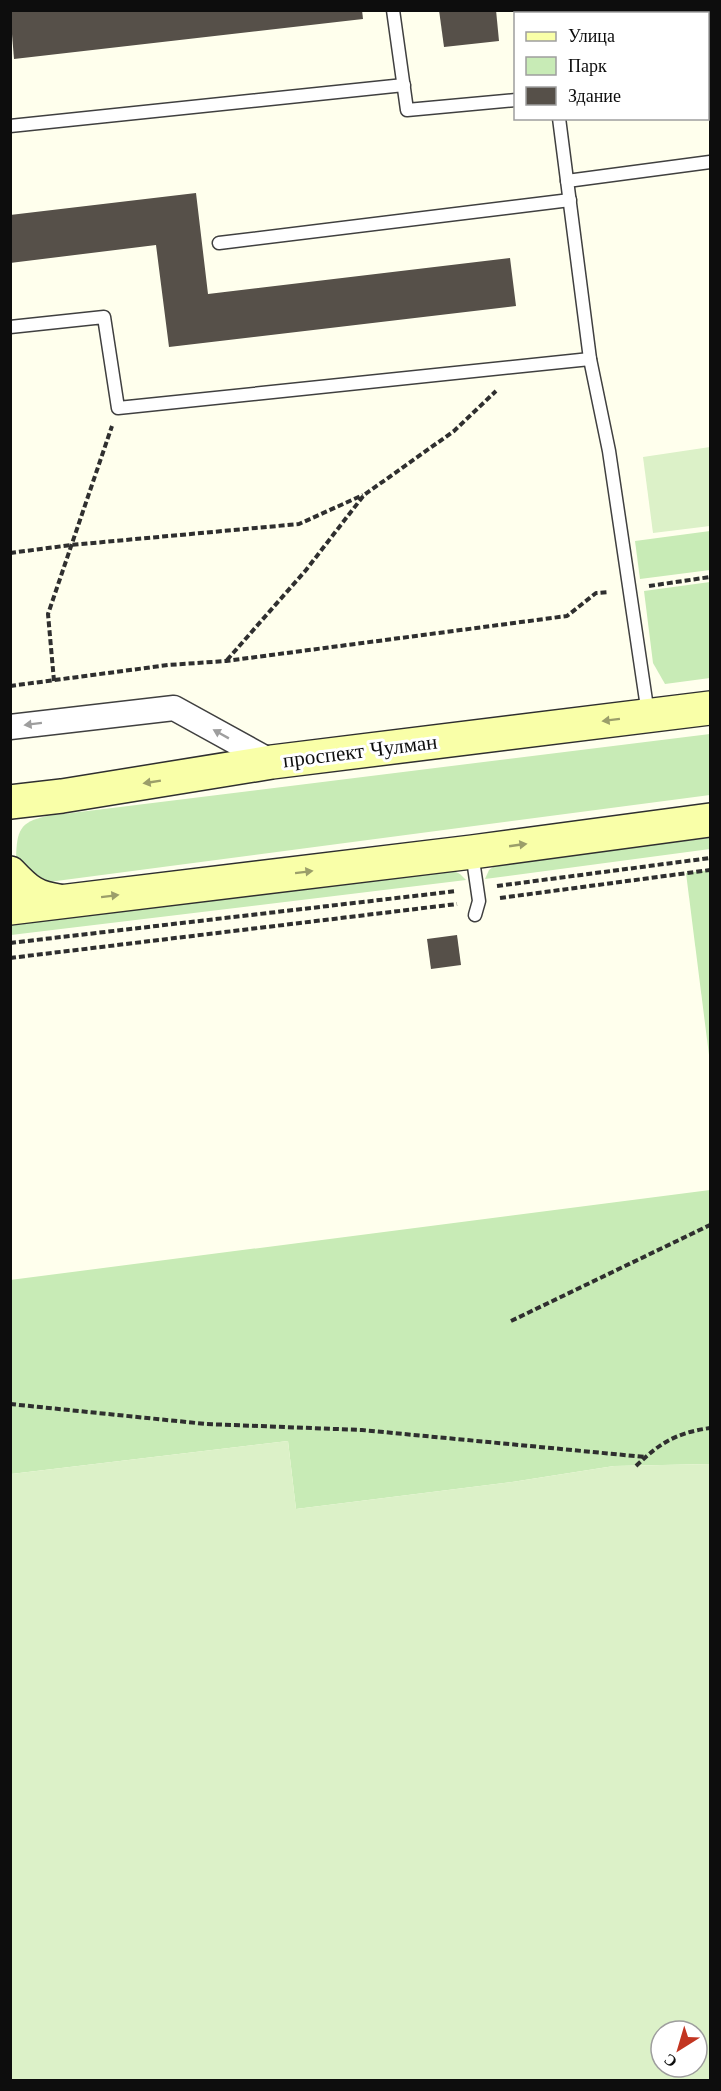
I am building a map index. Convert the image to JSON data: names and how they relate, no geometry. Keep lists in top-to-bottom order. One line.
{"streets":{"main road":["проспект Чулман"]},"legend":["Улица","Парк","Здание"],"north":"bottom left"}
